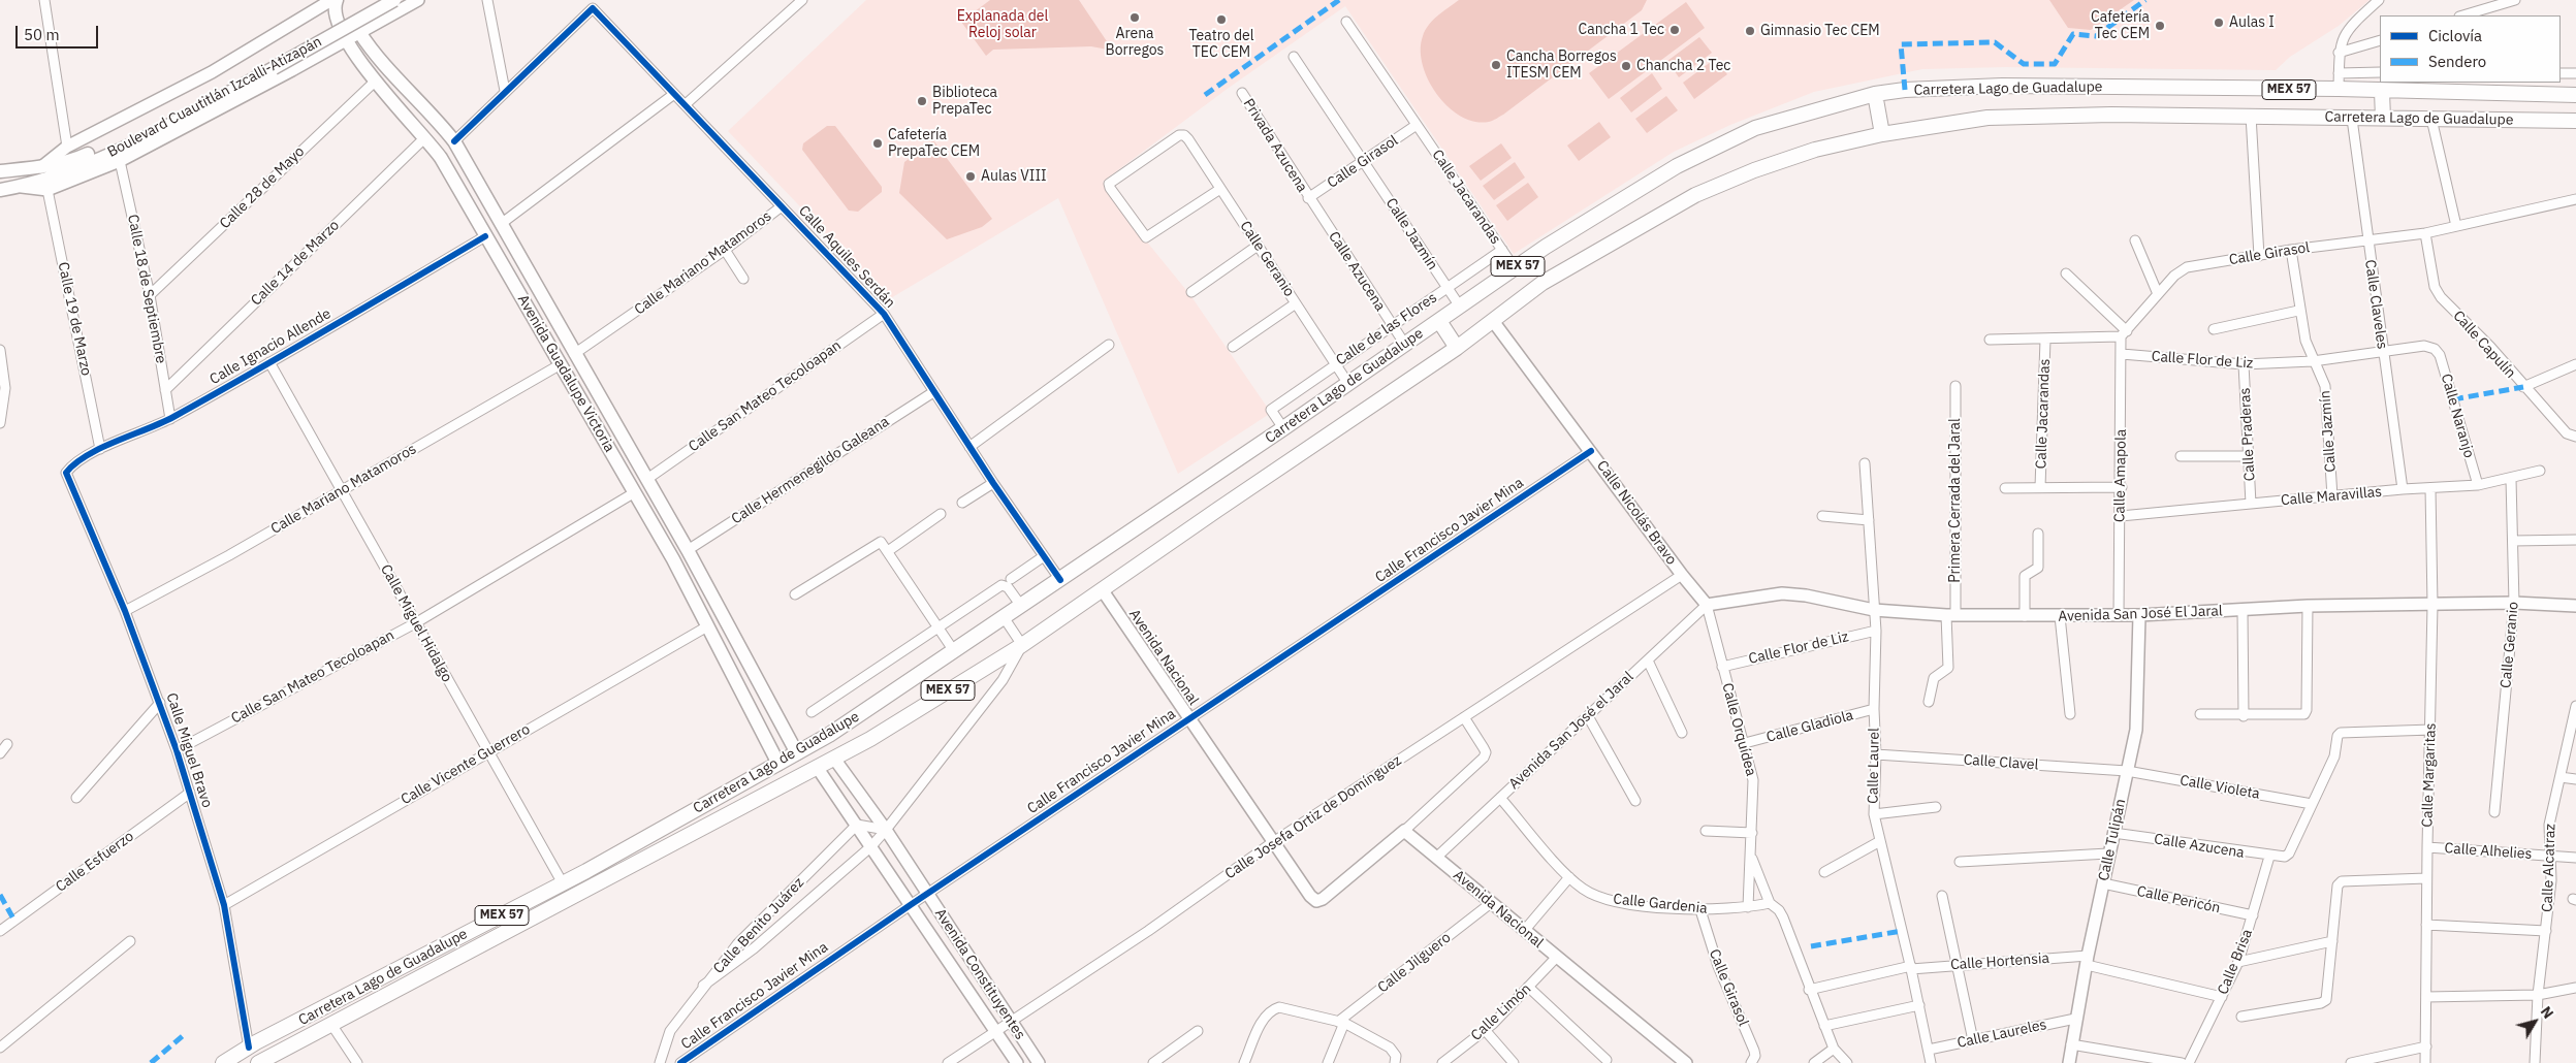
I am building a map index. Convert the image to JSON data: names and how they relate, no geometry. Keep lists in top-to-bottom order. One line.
{"streets":{"main road":["Carretera Lago de Guadalupe","MEX 57","Boulevard Cuautitlán Izcalli-Atizapán","Avenida Guadalupe Victoria"],"street":["Privada Azucena","Calle Girasol","Calle 28 de Mayo","Calle Jacarandas","Calle Jazmín","Calle Aquiles Serdán","Calle Geranio","Calle 14 de Marzo","Calle Mariano Matamoros","Calle Azucena","Calle 18 de Septiembre","Calle Claveles","Calle 19 de Marzo","Calle de las Flores","Calle Capulín","Calle Ignacio Allende","Calle Flor de Liz","Calle San Mateo Tecoloapan","Calle Naranjo","Calle Praderas","Calle Hermenegildo Galeana","Calle Amapola","Calle Maravillas","Primera Cerrada del Jaral","Calle Nicolás Bravo","Calle Francisco Javier Mina","Avenida San José El Jaral","Calle Miguel Hidalgo","Avenida Nacional","Calle Gladiola","Calle Orquídea","Avenida San José el Jaral","Calle Miguel Bravo","Calle Clavel","Calle Vicente Guerrero","Calle Laurel","Calle Margaritas","Calle Violeta","Calle Josefa Ortiz de Domínguez","Calle Tulipán","Calle Alhelies","Calle Esfuerzo","Calle Alcatraz","Calle Pericón","Calle Gardenia","Calle Benito Juárez","Calle Hortensia","Calle Brisa","Calle Jilguero","Avenida Constituyentes","Calle Limón","Calle Laureles"]},"crossings":[["Carretera Lago de Guadalupe","Calle Jacarandas"],["Carretera Lago de Guadalupe","Calle Jazmín"],["Carretera Lago de Guadalupe","Calle Aquiles Serdán"],["Carretera Lago de Guadalupe","Calle Geranio"],["Carretera Lago de Guadalupe","Calle Azucena"],["Carretera Lago de Guadalupe","Calle Claveles"],["Carretera Lago de Guadalupe","Calle de las Flores"],["Carretera Lago de Guadalupe","Avenida Guadalupe Victoria"],["Carretera Lago de Guadalupe","Calle Nicolás Bravo"],["Carretera Lago de Guadalupe","Calle Miguel Hidalgo"],["Carretera Lago de Guadalupe","Avenida Nacional"],["Carretera Lago de Guadalupe","Calle Miguel Bravo"],["Carretera Lago de Guadalupe","Avenida Constituyentes"],["Privada Azucena","Calle Girasol"],["Privada Azucena","Calle Azucena"],["Calle Girasol","Calle Jacarandas"],["Calle Girasol","Calle Jazmín"],["Calle Girasol","Calle Azucena"],["Calle Girasol","Calle Claveles"],["Calle Girasol","Calle Capulín"],["Calle Girasol","Calle Amapola"],["Calle Girasol","Calle Gardenia"],["Calle 28 de Mayo","Calle 18 de Septiembre"],["Calle 28 de Mayo","Avenida Guadalupe Victoria"],["Calle Jacarandas","Calle de las Flores"],["Calle Jacarandas","Calle Amapola"],["Calle Jazmín","Calle de las Flores"],["Calle Jazmín","Calle Flor de Liz"],["Calle Jazmín","Calle Maravillas"],["Calle Aquiles Serdán","Calle Mariano Matamoros"],["Calle Aquiles Serdán","Calle San Mateo Tecoloapan"],["Calle Aquiles Serdán","Calle Hermenegildo Galeana"],["Calle Geranio","Calle de las Flores"],["Calle Geranio","Calle Maravillas"],["Calle Geranio","Avenida San José El Jaral"],["Calle 14 de Marzo","Calle 18 de Septiembre"],["Calle 14 de Marzo","Avenida Guadalupe Victoria"],["Calle Mariano Matamoros","Avenida Guadalupe Victoria"],["Calle Mariano Matamoros","Calle Miguel Hidalgo"],["Calle Mariano Matamoros","Calle Miguel Bravo"],["Calle Azucena","Calle de las Flores"],["Calle Azucena","Calle Violeta"],["Calle Azucena","Calle Tulipán"],["Calle Azucena","Calle Brisa"],["Calle 18 de Septiembre","Calle Ignacio Allende"],["Calle Claveles","Calle Flor de Liz"],["Calle Claveles","Calle Maravillas"],["Calle 19 de Marzo","Calle Ignacio Allende"],["Calle Ignacio Allende","Avenida Guadalupe Victoria"],["Calle Ignacio Allende","Calle Miguel Hidalgo"],["Calle Ignacio Allende","Calle Miguel Bravo"],["Calle Flor de Liz","Calle Naranjo"],["Calle Flor de Liz","Calle Praderas"],["Calle Flor de Liz","Calle Amapola"],["Calle Flor de Liz","Calle Orquídea"],["Calle Flor de Liz","Calle Laurel"],["Avenida Guadalupe Victoria","Calle San Mateo Tecoloapan"],["Avenida Guadalupe Victoria","Calle Hermenegildo Galeana"],["Avenida Guadalupe Victoria","Calle Vicente Guerrero"],["Calle San Mateo Tecoloapan","Calle Miguel Hidalgo"],["Calle San Mateo Tecoloapan","Calle Miguel Bravo"],["Calle Naranjo","Calle Maravillas"],["Calle Praderas","Calle Maravillas"],["Calle Amapola","Calle Maravillas"],["Calle Amapola","Avenida San José El Jaral"],["Calle Maravillas","Calle Margaritas"],["Primera Cerrada del Jaral","Avenida San José El Jaral"],["Calle Nicolás Bravo","Calle Francisco Javier Mina"],["Calle Nicolás Bravo","Avenida San José El Jaral"],["Calle Nicolás Bravo","Calle Orquídea"],["Calle Nicolás Bravo","Avenida San José el Jaral"],["Calle Nicolás Bravo","Calle Josefa Ortiz de Domínguez"],["Calle Francisco Javier Mina","Avenida Nacional"],["Calle Francisco Javier Mina","Avenida Constituyentes"],["Avenida San José El Jaral","Calle Orquídea"],["Avenida San José El Jaral","Avenida San José el Jaral"],["Avenida San José El Jaral","Calle Laurel"],["Avenida San José El Jaral","Calle Margaritas"],["Avenida San José El Jaral","Calle Tulipán"],["Calle Miguel Hidalgo","Calle Vicente Guerrero"],["Avenida Nacional","Avenida San José el Jaral"],["Avenida Nacional","Calle Josefa Ortiz de Domínguez"],["Avenida Nacional","Calle Jilguero"],["Avenida Nacional","Calle Limón"],["Calle Gladiola","Calle Orquídea"],["Calle Gladiola","Calle Laurel"],["Calle Orquídea","Avenida San José el Jaral"],["Calle Orquídea","Calle Gardenia"],["Calle Orquídea","Calle Hortensia"],["Avenida San José el Jaral","Calle Gardenia"],["Calle Miguel Bravo","Calle Vicente Guerrero"],["Calle Miguel Bravo","Calle Esfuerzo"],["Calle Clavel","Calle Laurel"],["Calle Clavel","Calle Violeta"],["Calle Clavel","Calle Tulipán"],["Calle Laurel","Calle Hortensia"],["Calle Laurel","Calle Laureles"],["Calle Margaritas","Calle Alhelies"],["Calle Violeta","Calle Tulipán"],["Calle Josefa Ortiz de Domínguez","Avenida Constituyentes"],["Calle Tulipán","Calle Pericón"],["Calle Tulipán","Calle Hortensia"],["Calle Tulipán","Calle Laureles"],["Calle Alhelies","Calle Alcatraz"],["Calle Pericón","Calle Brisa"],["Calle Benito Juárez","Avenida Constituyentes"],["Calle Hortensia","Calle Brisa"]],"parks":["Explanada del Reloj solar"],"places":["Arena Borregos","Teatro del TEC CEM","Aulas I","Cafetería Tec CEM","Cancha 1 Tec","Gimnasio Tec CEM","Cancha Borregos ITESM CEM","Chancha 2 Tec","Biblioteca PrepaTec","Cafetería PrepaTec CEM","Aulas VIII"],"legend":["Ciclovía","Sendero"],"scale_bar":"50 m","north":"top right"}
